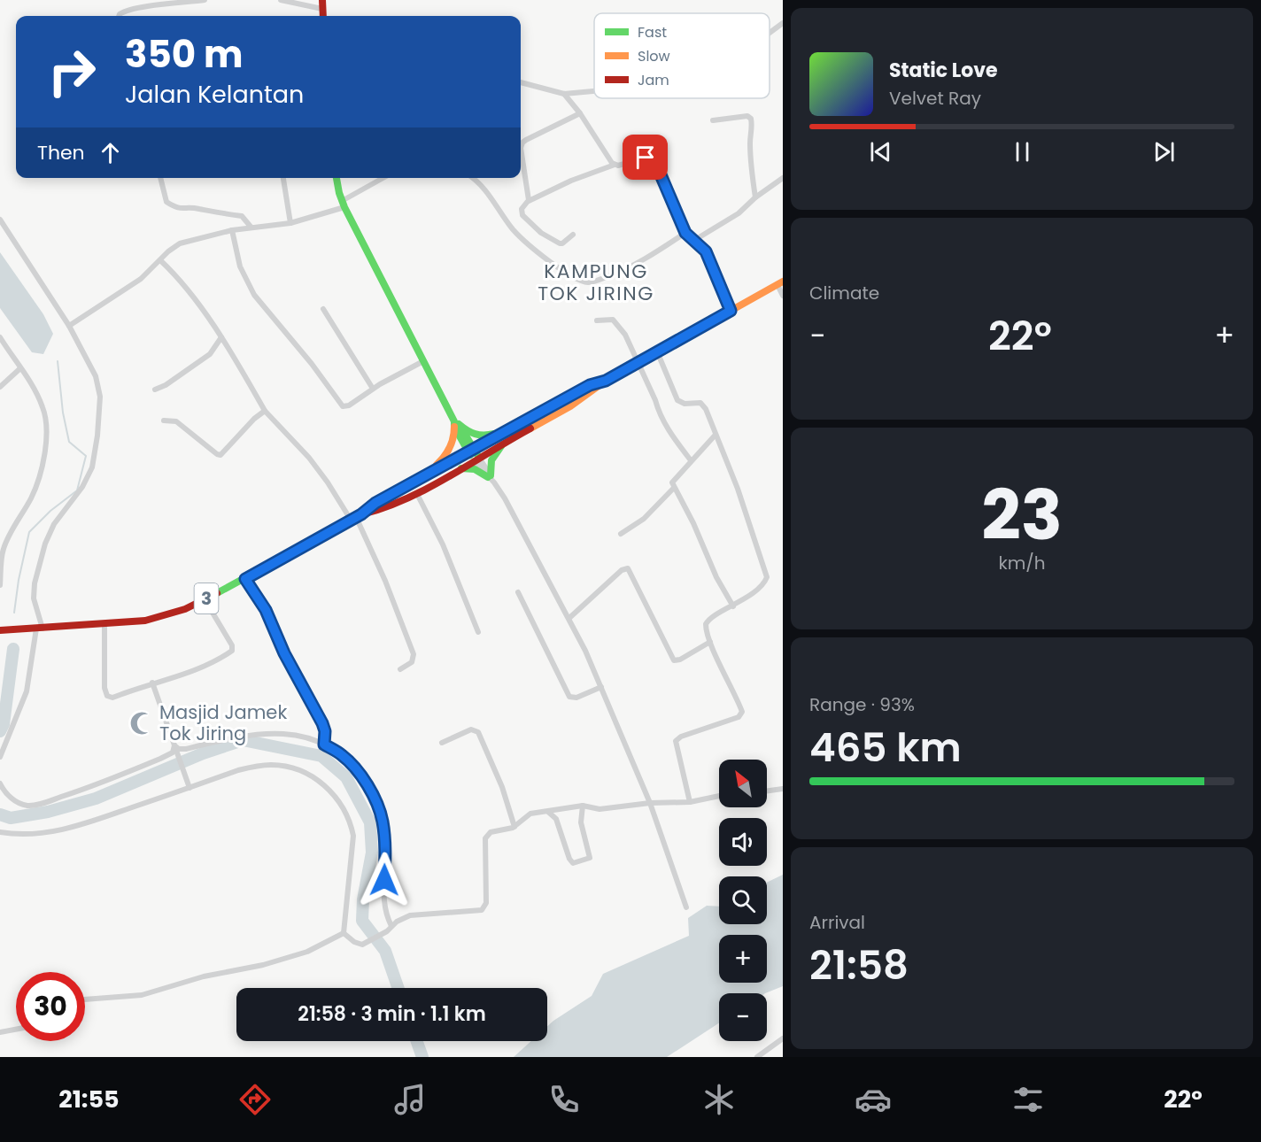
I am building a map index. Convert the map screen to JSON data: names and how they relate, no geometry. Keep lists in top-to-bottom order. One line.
{"streets":{"main road":["3"]},"districts":["KAMPUNG TOK JIRING"],"places":{"mosque":["Masjid Jamek Tok Jiring"]},"legend":["Fast","Slow","Jam"],"north":"top left","page":{"turn":["350 m","Jalan Kelantan"],"song":["Static Love","Velvet Ray"],"then":"Then","tile":["Climate",["23","km/h"],["Range · 93%","465 km"],["Arrival","21:58"]],"heat":["−","22°","+"],"map_buttons":["+","−"],"limit":"30","trip":"21:58 · 3 min · 1.1 km","tabs":["21:55","22°"]}}
